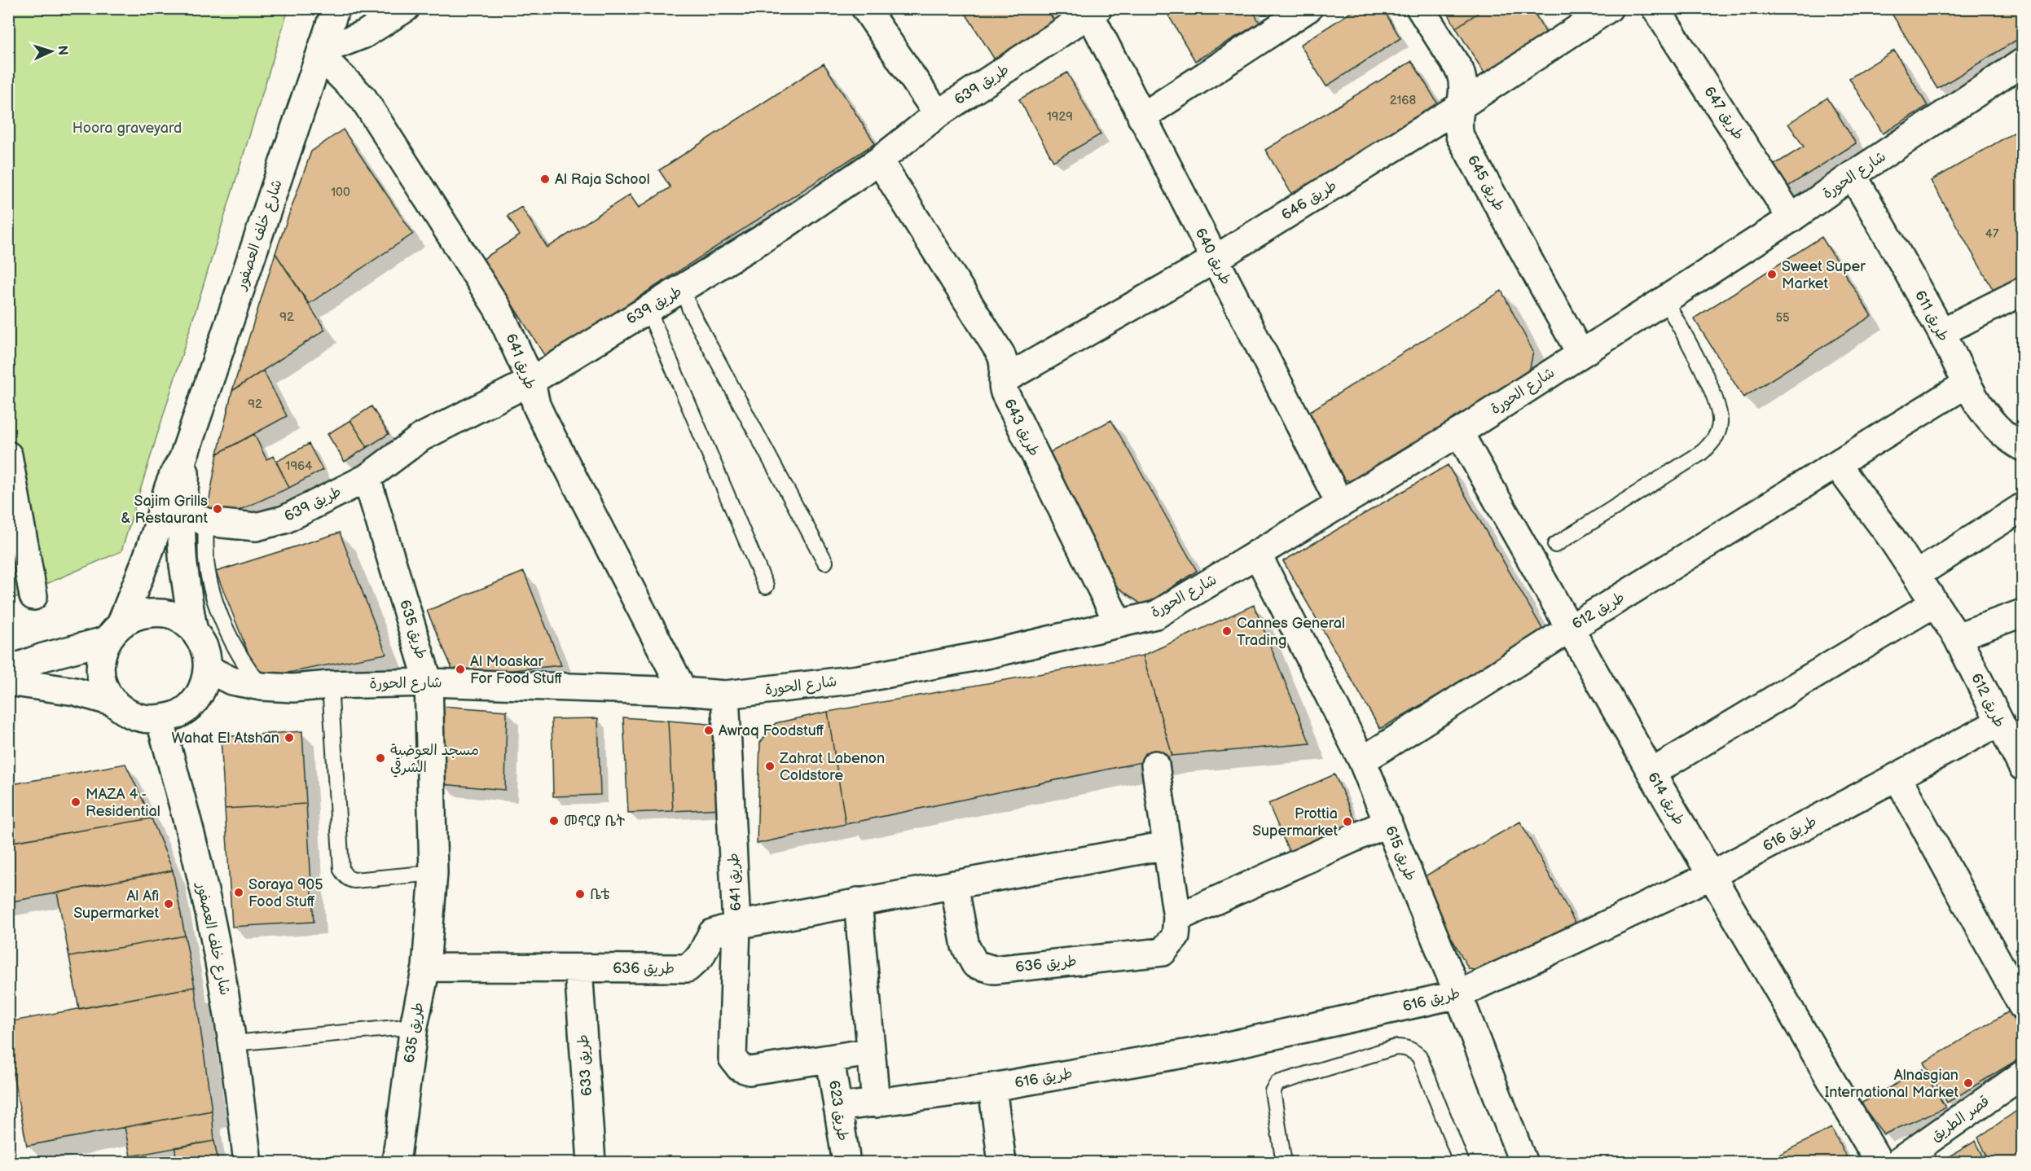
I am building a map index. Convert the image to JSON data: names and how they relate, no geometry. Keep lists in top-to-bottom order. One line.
{"streets":{"street":["طريق 639","طريق 647","شارع الحورة","طريق 645","طريق 646","شارع خلف العصفور","طريق 640","طريق 611","طريق 641","طريق 643","طريق 612","طريق 635","طريق 614","طريق 616","طريق 615","طريق 636","طريق 633","طريق 623","قصر الطريق"]},"crossings":[["طريق 639","شارع خلف العصفور"],["طريق 639","طريق 640"],["طريق 639","طريق 641"],["طريق 639","طريق 643"],["طريق 639","طريق 635"],["طريق 647","شارع الحورة"],["شارع الحورة","طريق 645"],["شارع الحورة","شارع خلف العصفور"],["شارع الحورة","طريق 640"],["شارع الحورة","طريق 611"],["شارع الحورة","طريق 641"],["شارع الحورة","طريق 643"],["شارع الحورة","طريق 635"],["شارع الحورة","طريق 614"],["شارع الحورة","طريق 615"],["طريق 645","طريق 646"],["طريق 646","طريق 640"],["طريق 646","طريق 643"],["شارع خلف العصفور","طريق 641"],["طريق 611","طريق 612"],["طريق 641","طريق 636"],["طريق 641","طريق 623"],["طريق 612","طريق 614"],["طريق 612","طريق 616"],["طريق 612","طريق 615"],["طريق 635","طريق 636"],["طريق 614","طريق 616"],["طريق 616","طريق 615"],["طريق 616","طريق 623"],["طريق 636","طريق 633"]],"parks":["Hoora graveyard"],"places":["Al Raja School","Sweet Super Market","Sajim Grills & Restaurant","Cannes General Trading","Al Moaskar For Food Stuff","Awraq Foodstuff","Wahat El Atshan","مسجد العوضية الشرقي","Zahrat Labenon Coldstore","MAZA 4 - Residential","መኖርያ ቤት","Prottia Supermarket","Soraya 905 Food Stuff","ቤቴ","Al Afi Supermarket","Alnasgian International Market"],"house_numbers":["2168","1929","100","47","92","55","92","1964"],"north":"right"}
